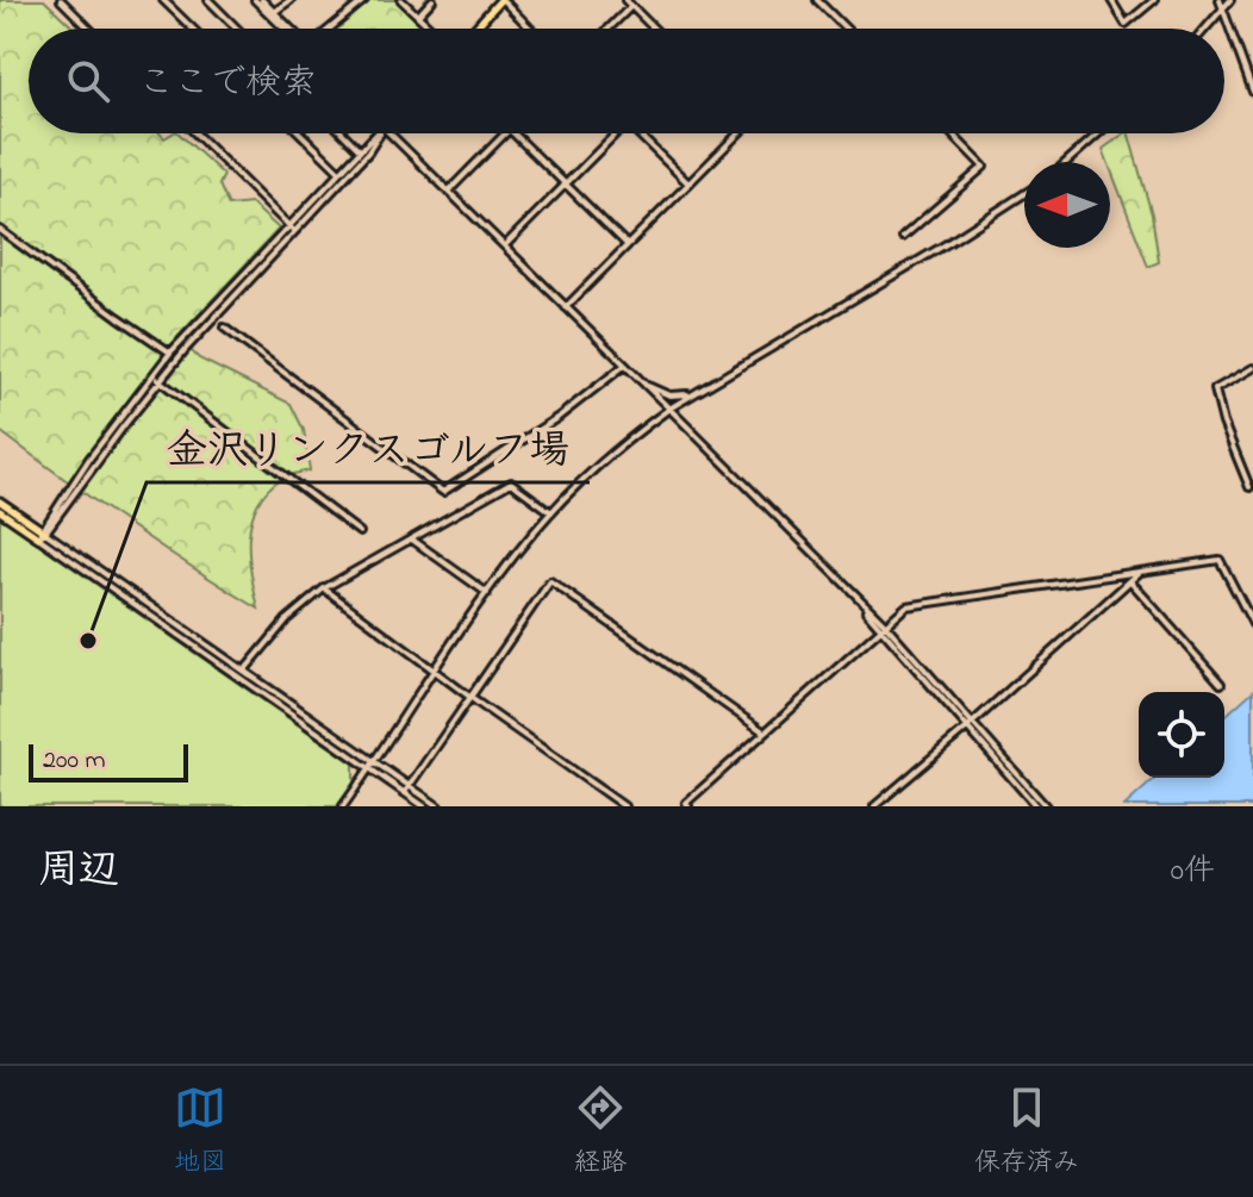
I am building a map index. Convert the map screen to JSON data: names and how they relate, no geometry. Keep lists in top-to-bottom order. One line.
{"places":["金沢リンクスゴルフ場"],"scale_bar":"200 m","north":"left","page":{"search":"ここで検索","scale":"200 m","heading":["周辺","0件"],"nav":["地図","経路","保存済み"]}}
